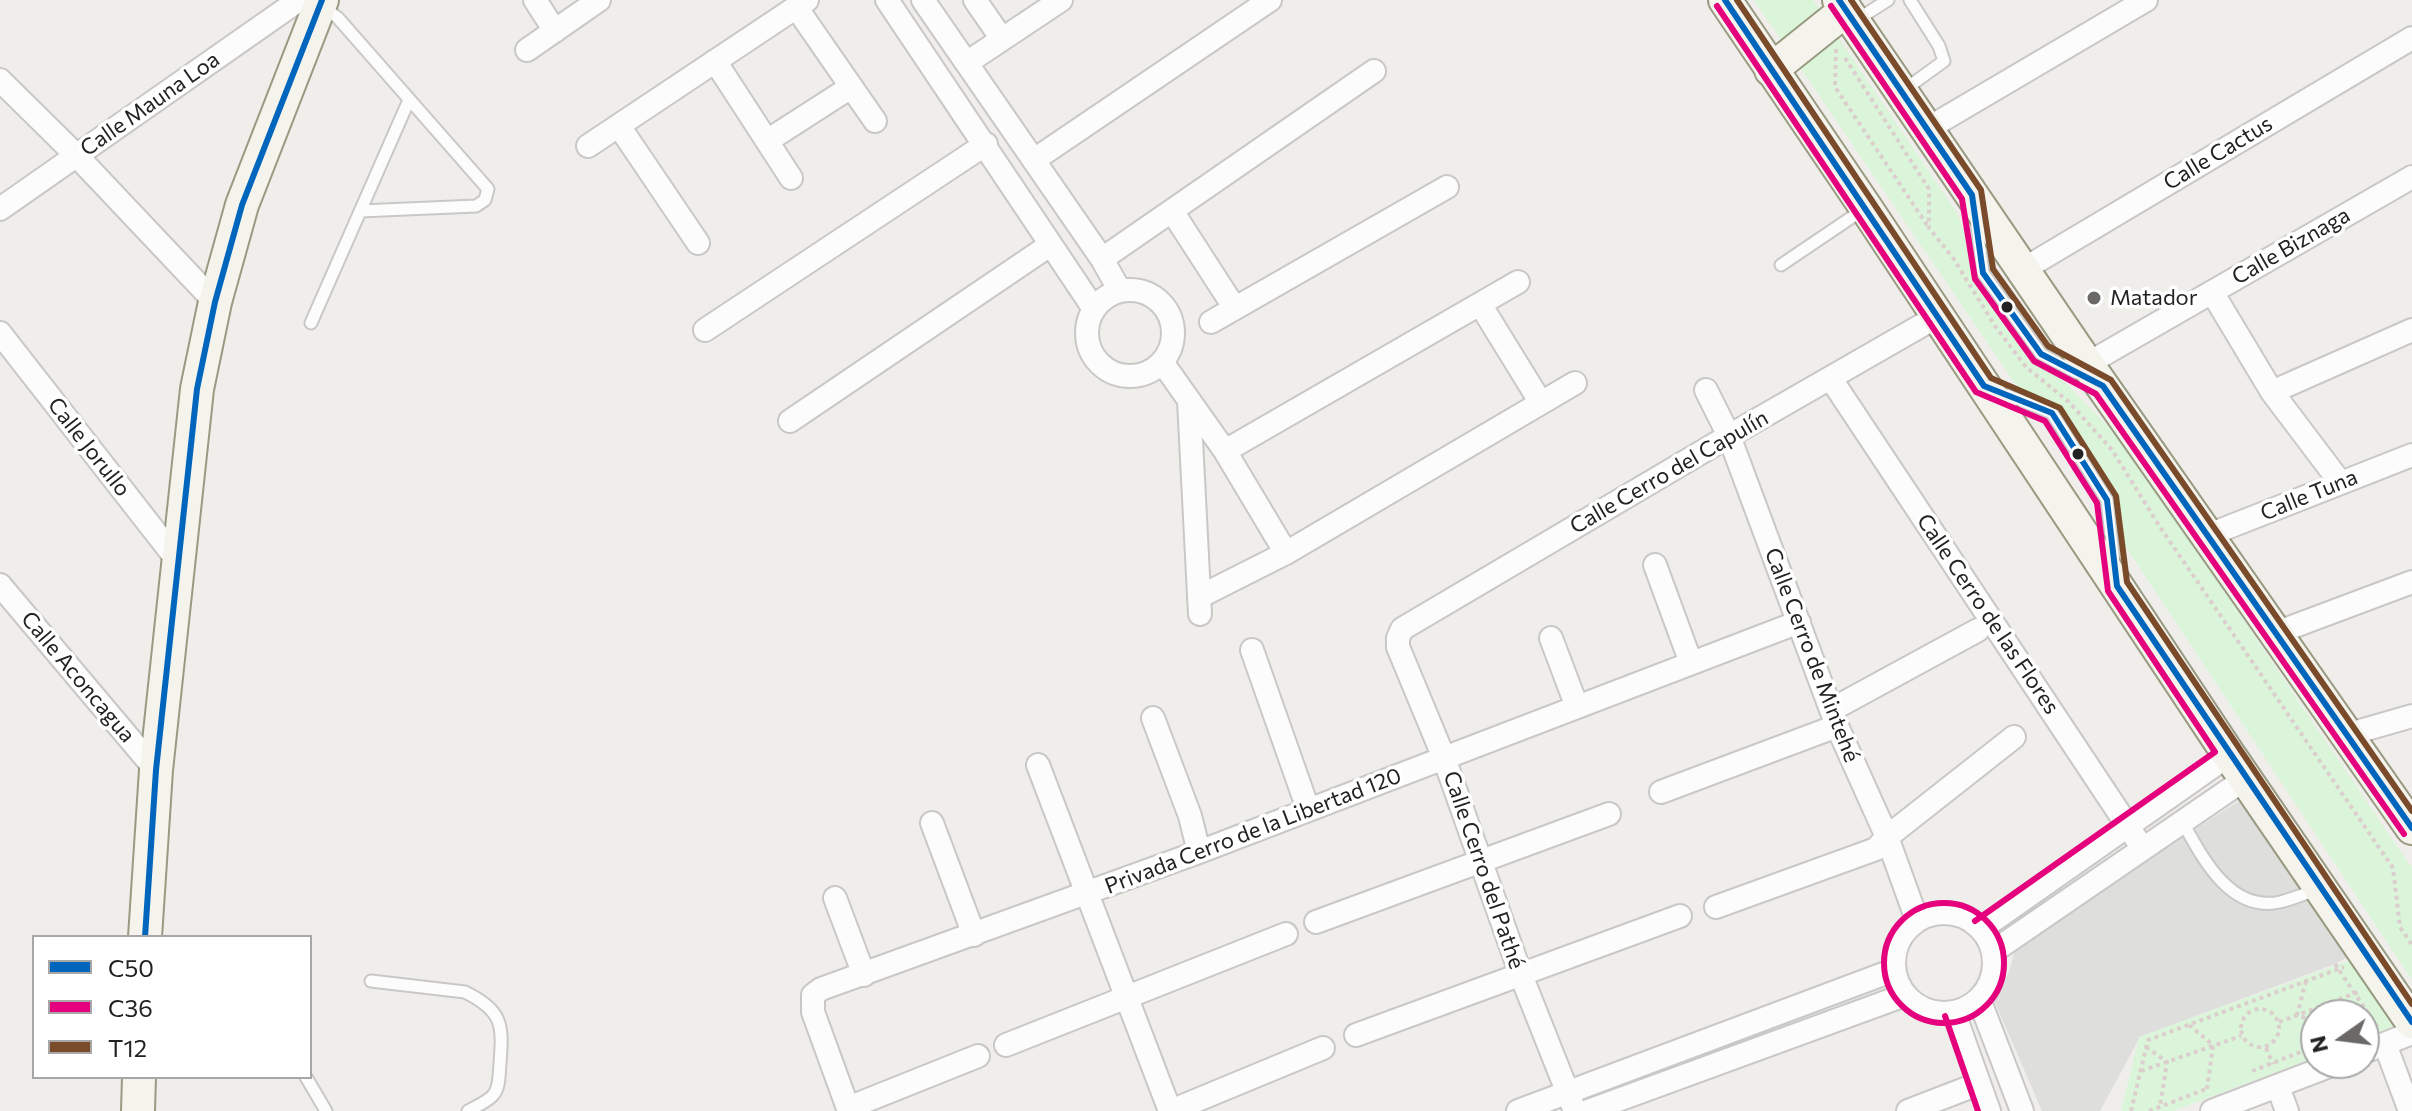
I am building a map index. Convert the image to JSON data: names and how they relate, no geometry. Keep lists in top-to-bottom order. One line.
{"streets":{"street":["Calle Mauna Loa","Calle Cactus","Calle Biznaga","Calle Jorullo","Calle Cerro del Capulín","Calle Tuna","Calle Cerro de las Flores","Calle Cerro de Mintehé","Calle Aconcagua","Privada Cerro de la Libertad 120","Calle Cerro del Pathé"]},"crossings":[["Calle Cerro del Capulín","Calle Cerro de las Flores"],["Calle Cerro del Capulín","Calle Cerro de Mintehé"],["Calle Cerro del Capulín","Calle Cerro del Pathé"],["Calle Cerro de Mintehé","Privada Cerro de la Libertad 120"],["Privada Cerro de la Libertad 120","Calle Cerro del Pathé"]],"places":["Matador"],"lines":["transit line C50","transit line T12","transit line C36"],"legend":["C50","C36","T12"],"north":"left"}
